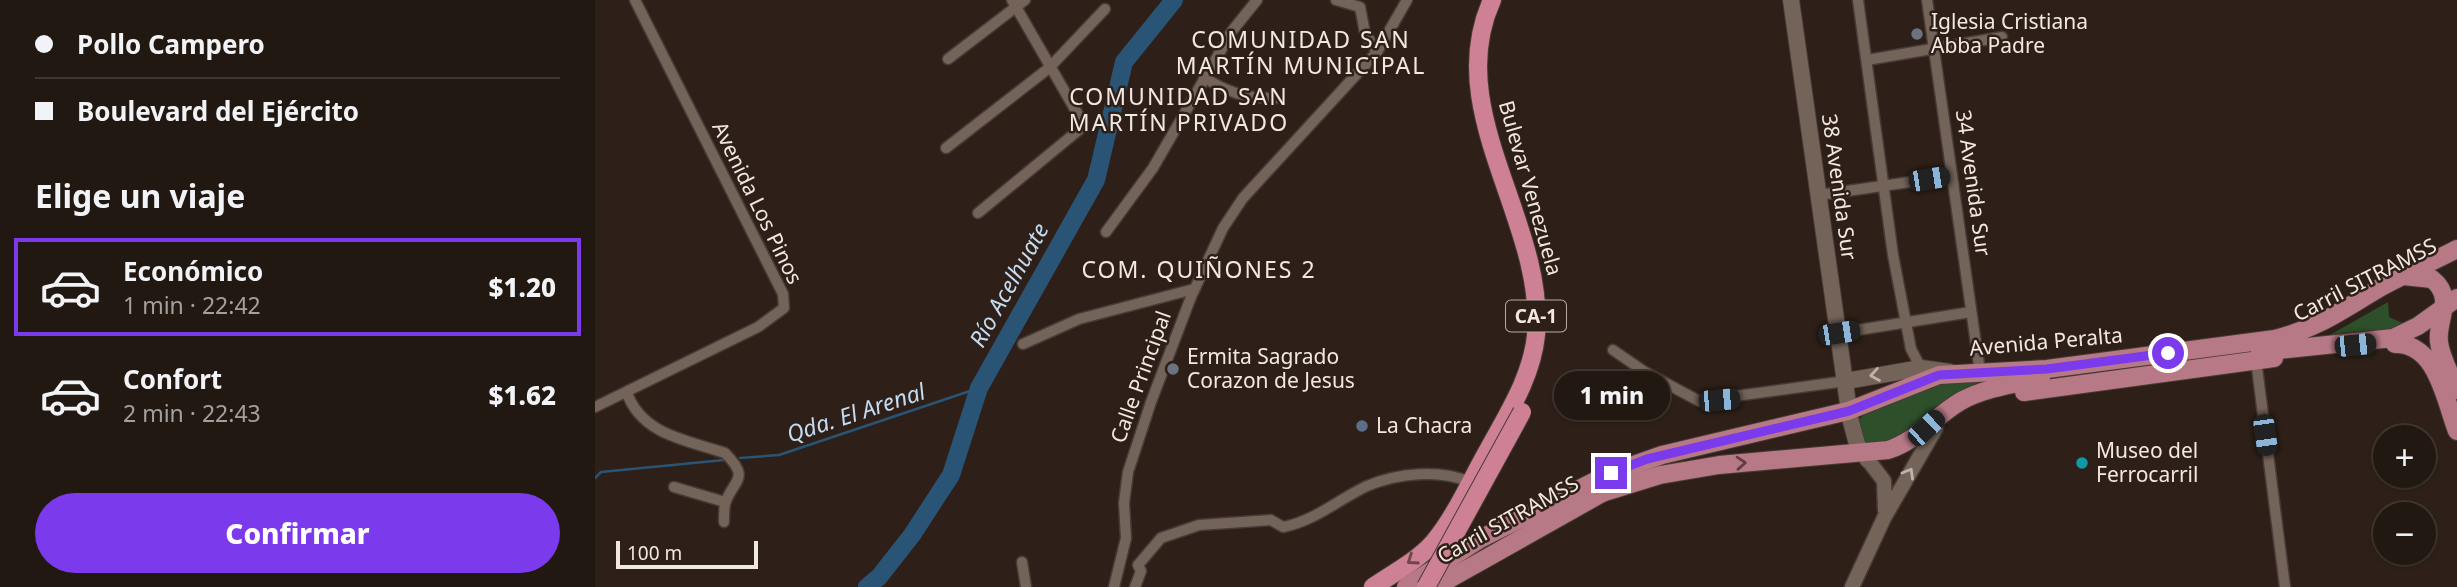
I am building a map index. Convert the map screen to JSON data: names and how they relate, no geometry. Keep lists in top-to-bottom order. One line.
{"streets":{"highway":["Bulevar Venezuela","CA-1"],"main road":["38 Avenida Sur","Carril SITRAMSS","Avenida Peralta"],"street":["34 Avenida Sur","Avenida Los Pinos","Calle Principal"]},"crossings":[["34 Avenida Sur","Avenida Peralta"],["38 Avenida Sur","Avenida Peralta"],["Carril SITRAMSS","Avenida Peralta"]],"districts":["COMUNIDAD SAN MARTÍN MUNICIPAL","COMUNIDAD SAN MARTÍN PRIVADO","COM. QUIÑONES 2"],"water":["Río Acelhuate","Qda. El Arenal"],"places":["Iglesia Cristiana Abba Padre","Ermita Sagrado Corazon de Jesus","La Chacra","Museo del Ferrocarril"],"scale_bar":"100 m","page":{"banner":["Pollo Campero","Boulevard del Ejército"],"heading":"Elige un viaje","list":[{"name":"Económico","note":"1 min · 22:42","value":"$1.20"},{"name":"Confort","note":"2 min · 22:43","value":"$1.62"}],"bubble":"1 min","map_buttons":["+","−"],"buttons":"Confirmar","scale":"100 m"}}
